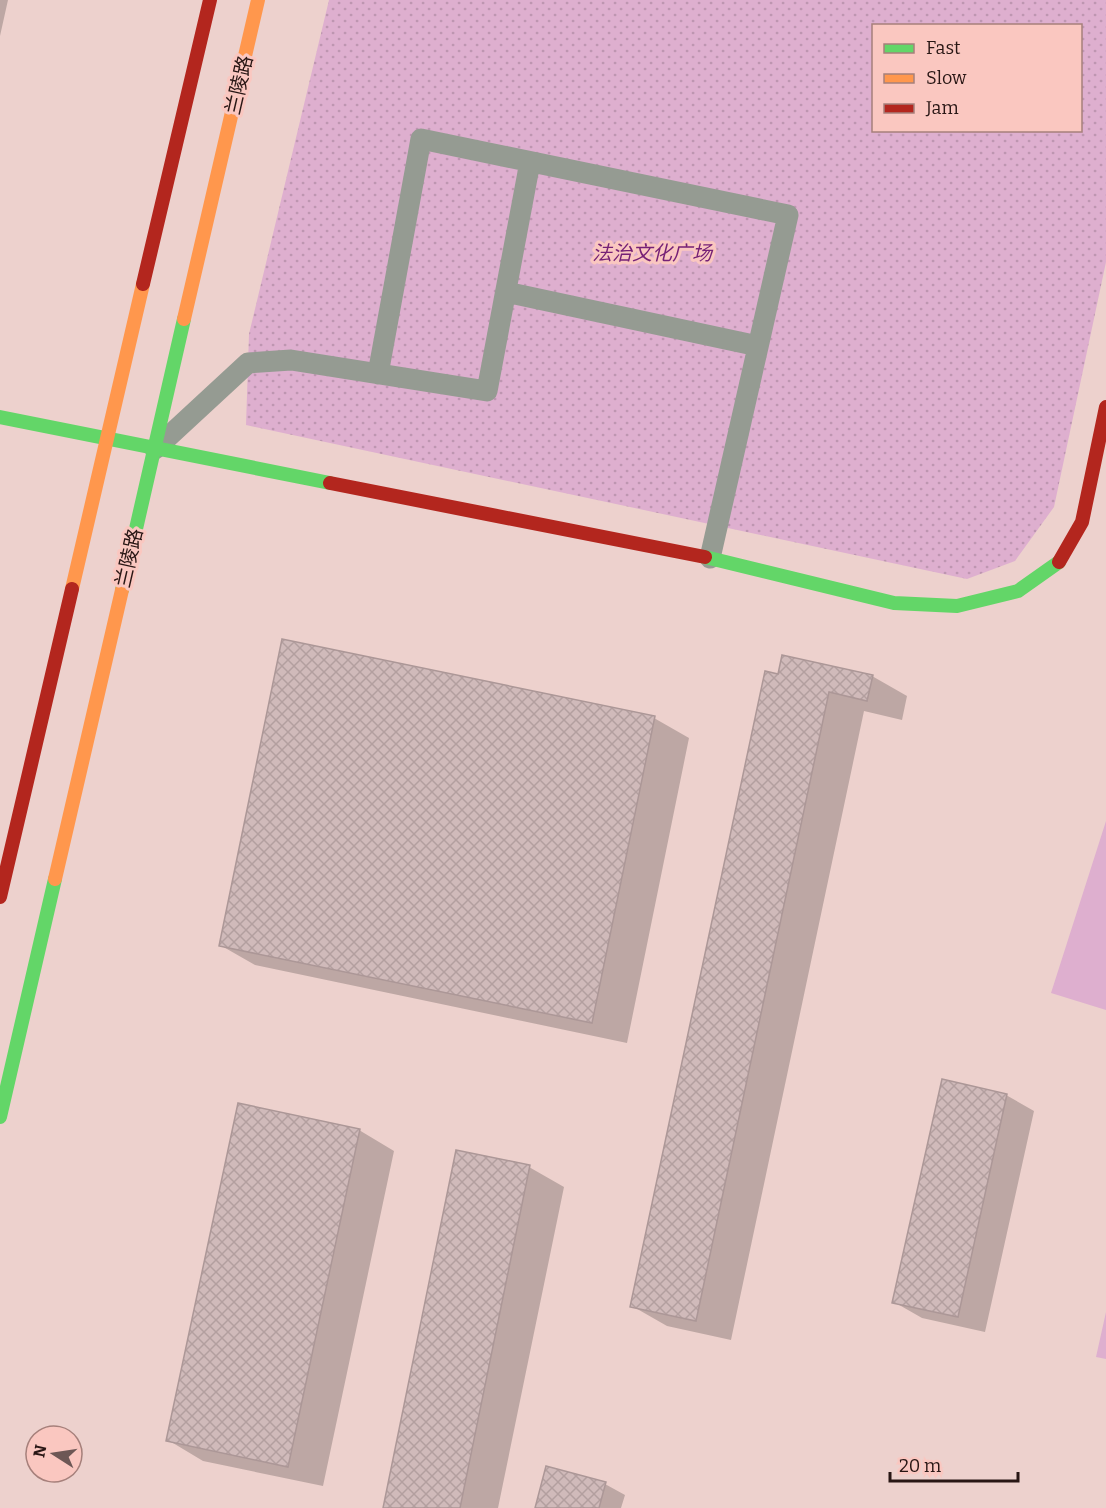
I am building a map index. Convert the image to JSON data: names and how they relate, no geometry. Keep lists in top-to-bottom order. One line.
{"streets":{"street":["兰陵路"]},"parks":["法治文化广场"],"legend":["Fast","Slow","Jam"],"scale_bar":"20 m","north":"left"}
